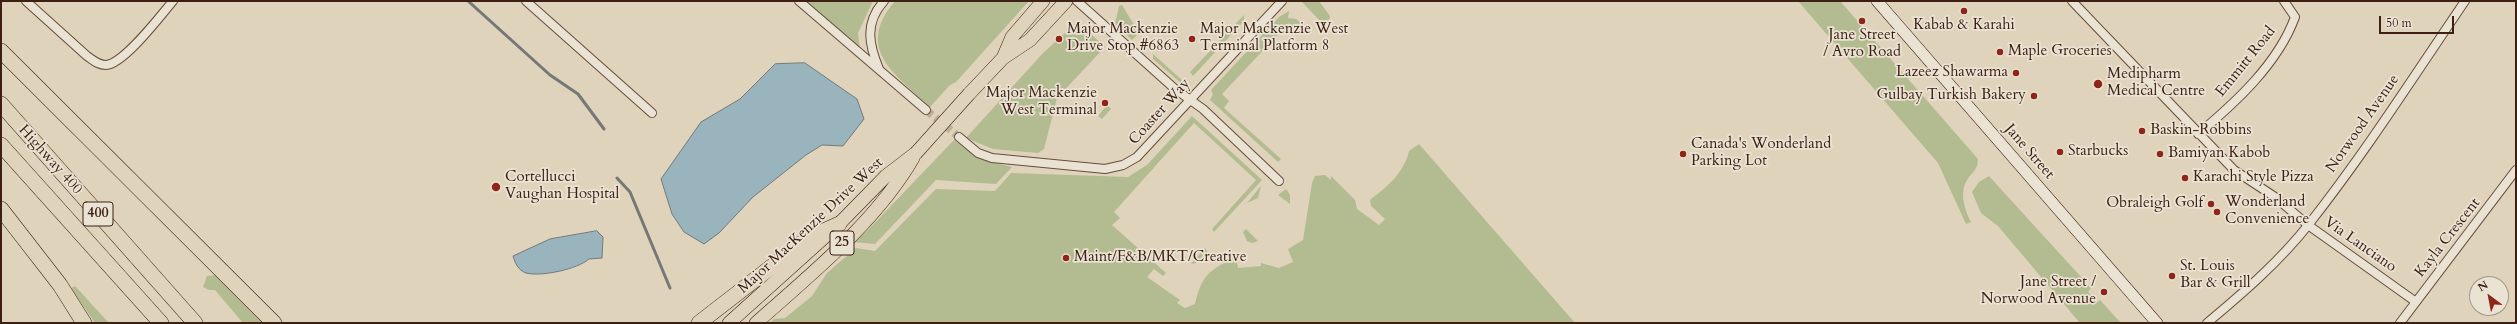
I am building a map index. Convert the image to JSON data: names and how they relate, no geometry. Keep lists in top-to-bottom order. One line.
{"streets":{"highway":["Highway 400","400"],"main road":["Jane Street","Major MacKenzie Drive West","25"],"street":["Emmitt Road","Coaster Way","Norwood Avenue","Kayla Crescent","Via Lanciano"]},"crossings":[["Emmitt Road","Via Lanciano"],["Norwood Avenue","Via Lanciano"],["Kayla Crescent","Via Lanciano"]],"places":["Kabab & Karahi","Jane Street / Avro Road","Major Mackenzie Drive Stop #6863","Major Mackenzie West Terminal Platform 8","Maple Groceries","Lazeez Shawarma","Medipharm Medical Centre","Gulbay Turkish Bakery","Major Mackenzie West Terminal","Baskin-Robbins","Starbucks","Canada's Wonderland Parking Lot","Bamiyan Kabob","Karachi Style Pizza","Cortellucci Vaughan Hospital","Obraleigh Golf","Wonderland Convenience","Maint/F&B/MKT/Creative","St. Louis Bar & Grill","Jane Street / Norwood Avenue"],"scale_bar":"50 m","north":"top left"}
